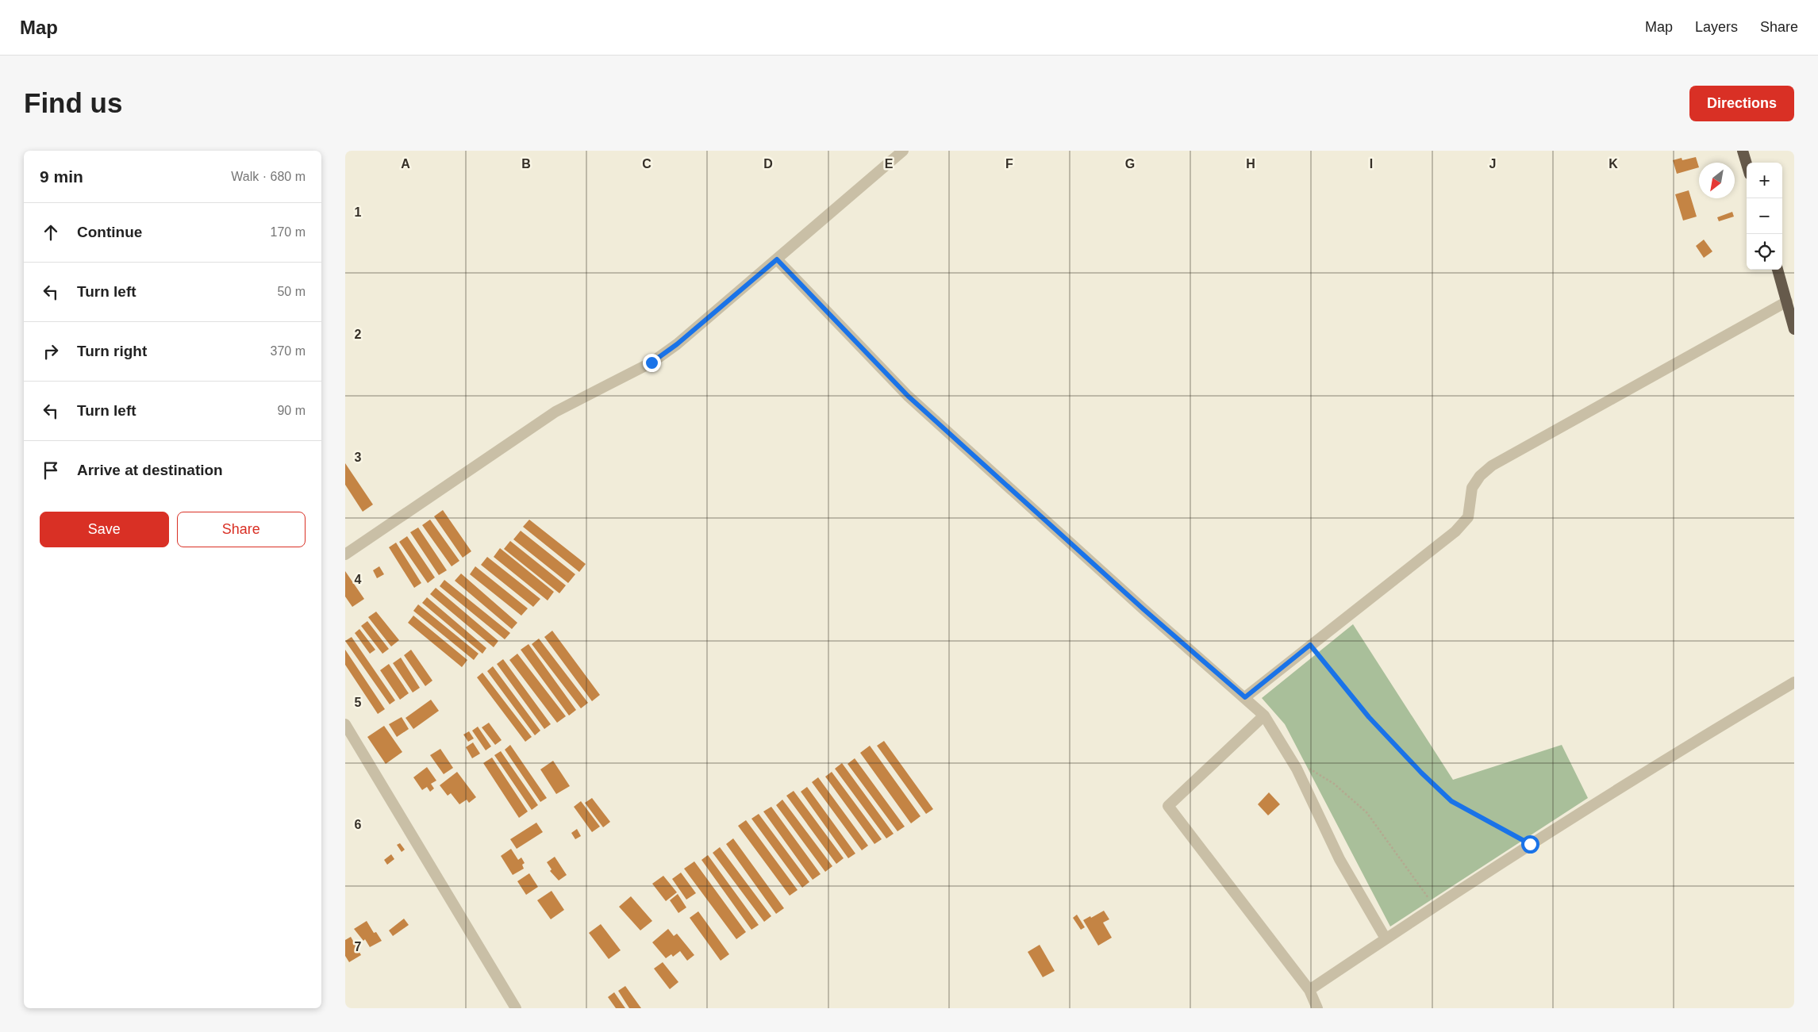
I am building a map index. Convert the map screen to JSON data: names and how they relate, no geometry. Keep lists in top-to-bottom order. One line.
{"north":"bottom left","page":{"header":"Map","nav":["Map","Layers","Share"],"buttons":["Directions",["Save","Share"]],"title":"Find us","heading":["9 min","Walk · 680 m"],"map_buttons":["+","−"],"list":[["Continue","170 m"],["Turn left","50 m"],["Turn right","370 m"],["Turn left","90 m"],"Arrive at destination"]},"grid":{"columns":["A","B","C","D","E","F","G","H","I","J","K"],"rows":["1","2","3","4","5","6","7"]}}
